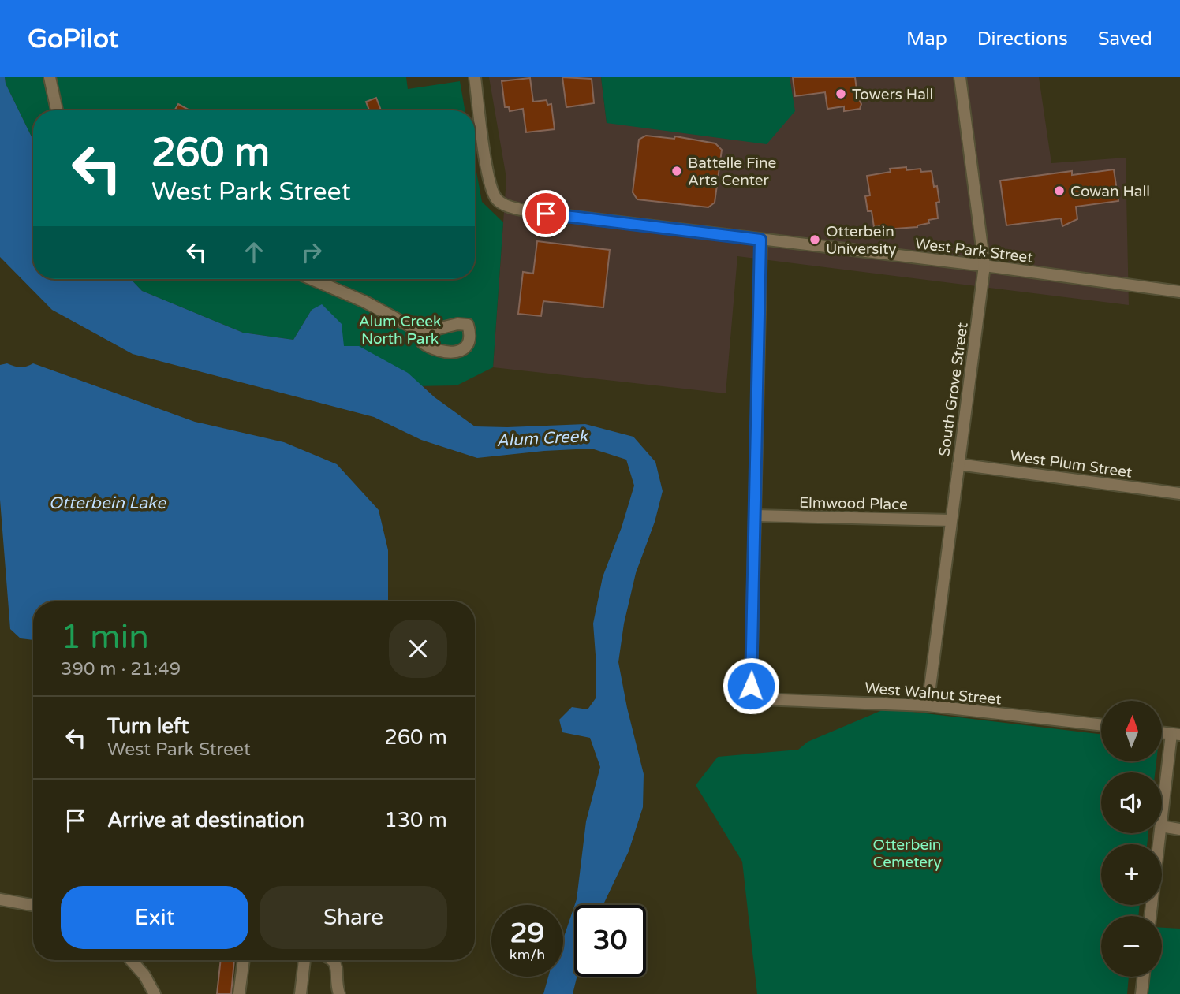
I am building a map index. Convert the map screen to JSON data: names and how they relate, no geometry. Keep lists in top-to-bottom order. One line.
{"streets":{"street":["West Park Street","South Grove Street","West Plum Street","Elmwood Place","West Walnut Street"]},"crossings":[["West Park Street","South Grove Street"],["South Grove Street","West Plum Street"],["South Grove Street","Elmwood Place"],["South Grove Street","West Walnut Street"],["Elmwood Place","West Walnut Street"]],"water":["Alum Creek","Otterbein Lake"],"parks":["Alum Creek North Park","Otterbein Cemetery"],"places":["Towers Hall","Battelle Fine Arts Center","Cowan Hall","Otterbein University"],"north":"top","page":{"header":"GoPilot","nav":["Map","Directions","Saved"],"turn":["260 m","West Park Street"],"heading":["1 min","390 m · 21:49"],"list":[{"name":"Turn left","note":"West Park Street","value":"260 m"},{"name":"Arrive at destination","value":"130 m"}],"map_buttons":["+","−"],"buttons":["Exit","Share"],"speed":"29 km/h","limit":"30"}}
